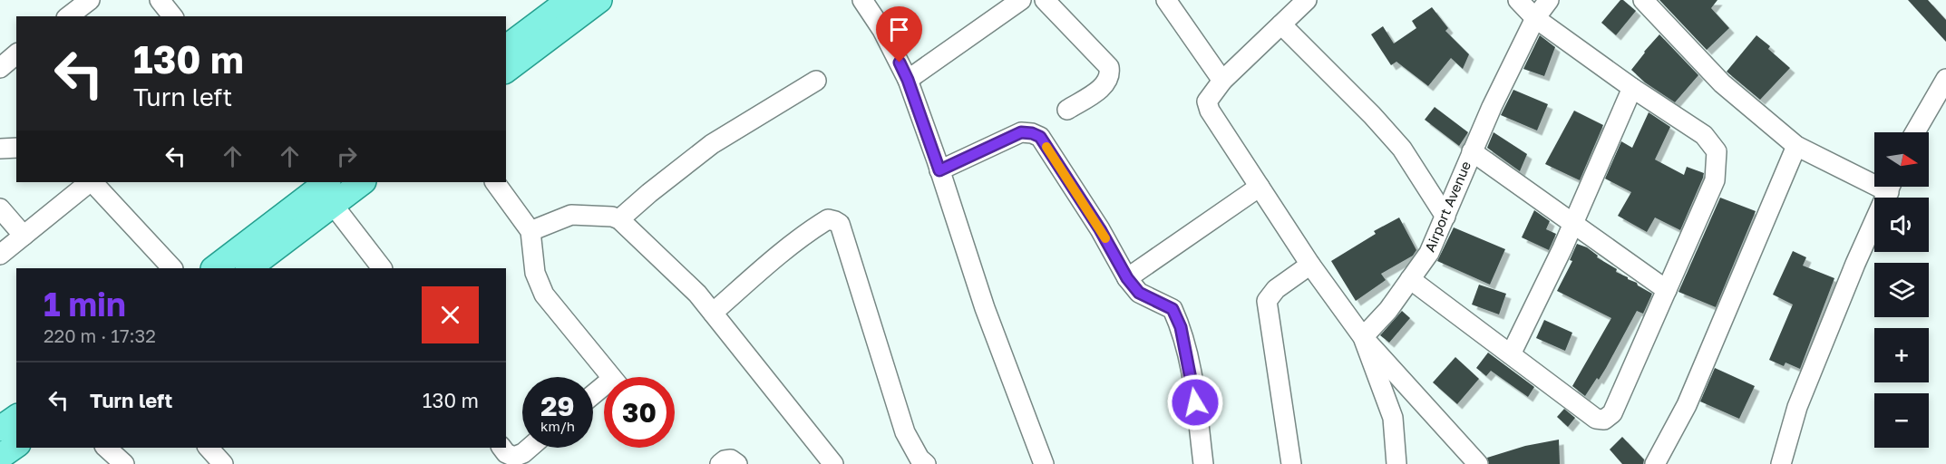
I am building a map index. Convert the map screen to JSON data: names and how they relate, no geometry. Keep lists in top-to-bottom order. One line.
{"streets":{"street":["Airport Avenue"]},"north":"right","page":{"turn":["130 m","Turn left"],"map_buttons":["+","−"],"heading":["1 min","220 m · 17:32"],"list":[{"name":"Turn left","value":"130 m"}],"speed":"29 km/h","limit":"30"}}
